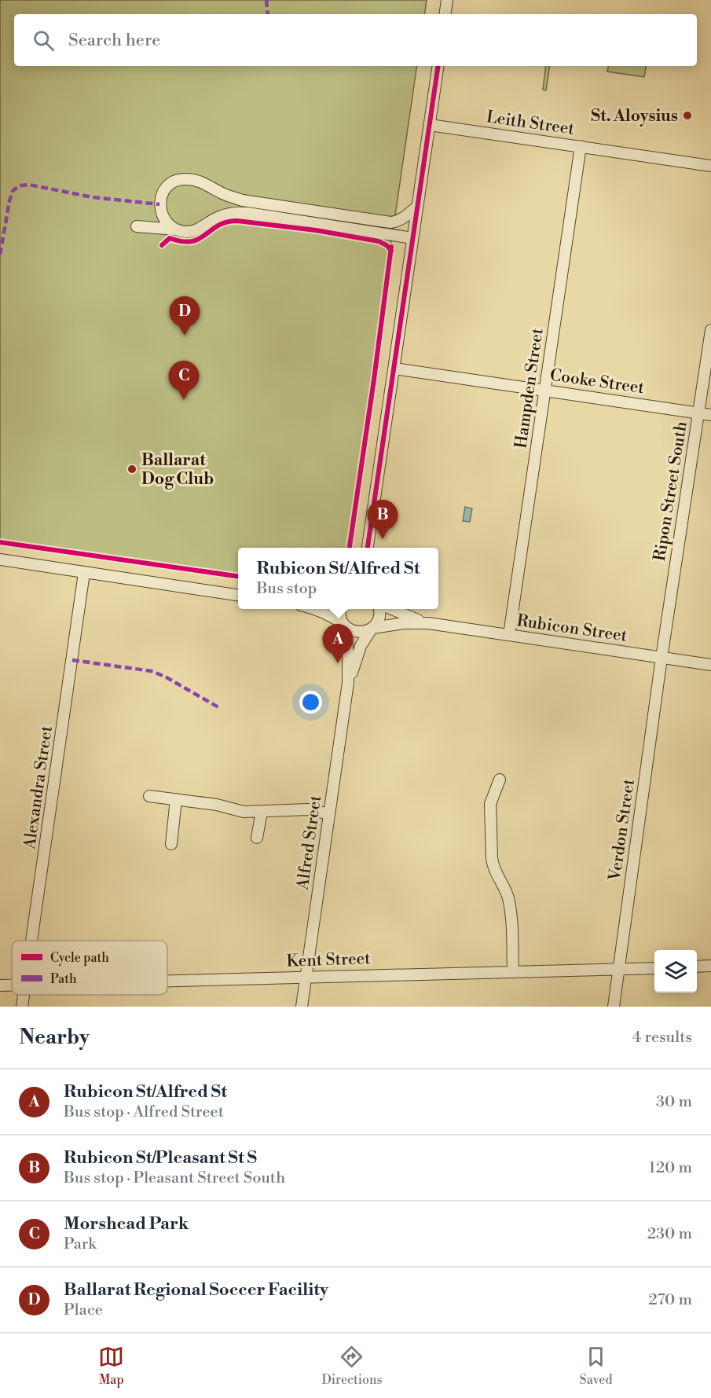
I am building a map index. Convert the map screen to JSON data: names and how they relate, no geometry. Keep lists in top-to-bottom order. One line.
{"streets":{"street":["Leith Street","Cooke Street","Hampden Street","Ripon Street South","Rubicon Street","Alexandra Street","Verdon Street","Alfred Street","Kent Street"]},"crossings":[["Leith Street","Hampden Street"],["Cooke Street","Hampden Street"],["Cooke Street","Ripon Street South"],["Hampden Street","Rubicon Street"],["Ripon Street South","Rubicon Street"],["Ripon Street South","Verdon Street"],["Rubicon Street","Verdon Street"],["Rubicon Street","Alfred Street"],["Verdon Street","Kent Street"],["Alfred Street","Kent Street"]],"places":["St. Aloysius","Ballarat Dog Club"],"legend":["Cycle path","Path"],"page":{"search":"Search here","pins":["D","C","B","A"],"popup":["Rubicon St/Alfred St","Bus stop"],"heading":["Nearby","4 results"],"list":[{"mark":"A","name":"Rubicon St/Alfred St","note":"Bus stop · Alfred Street","value":"30 m"},{"mark":"B","name":"Rubicon St/Pleasant St S","note":"Bus stop · Pleasant Street South","value":"120 m"},{"mark":"C","name":"Morshead Park","note":"Park","value":"230 m"},{"mark":"D","name":"Ballarat Regional Soccer Facility","note":"Place","value":"270 m"}],"nav":["Map","Directions","Saved"]}}
